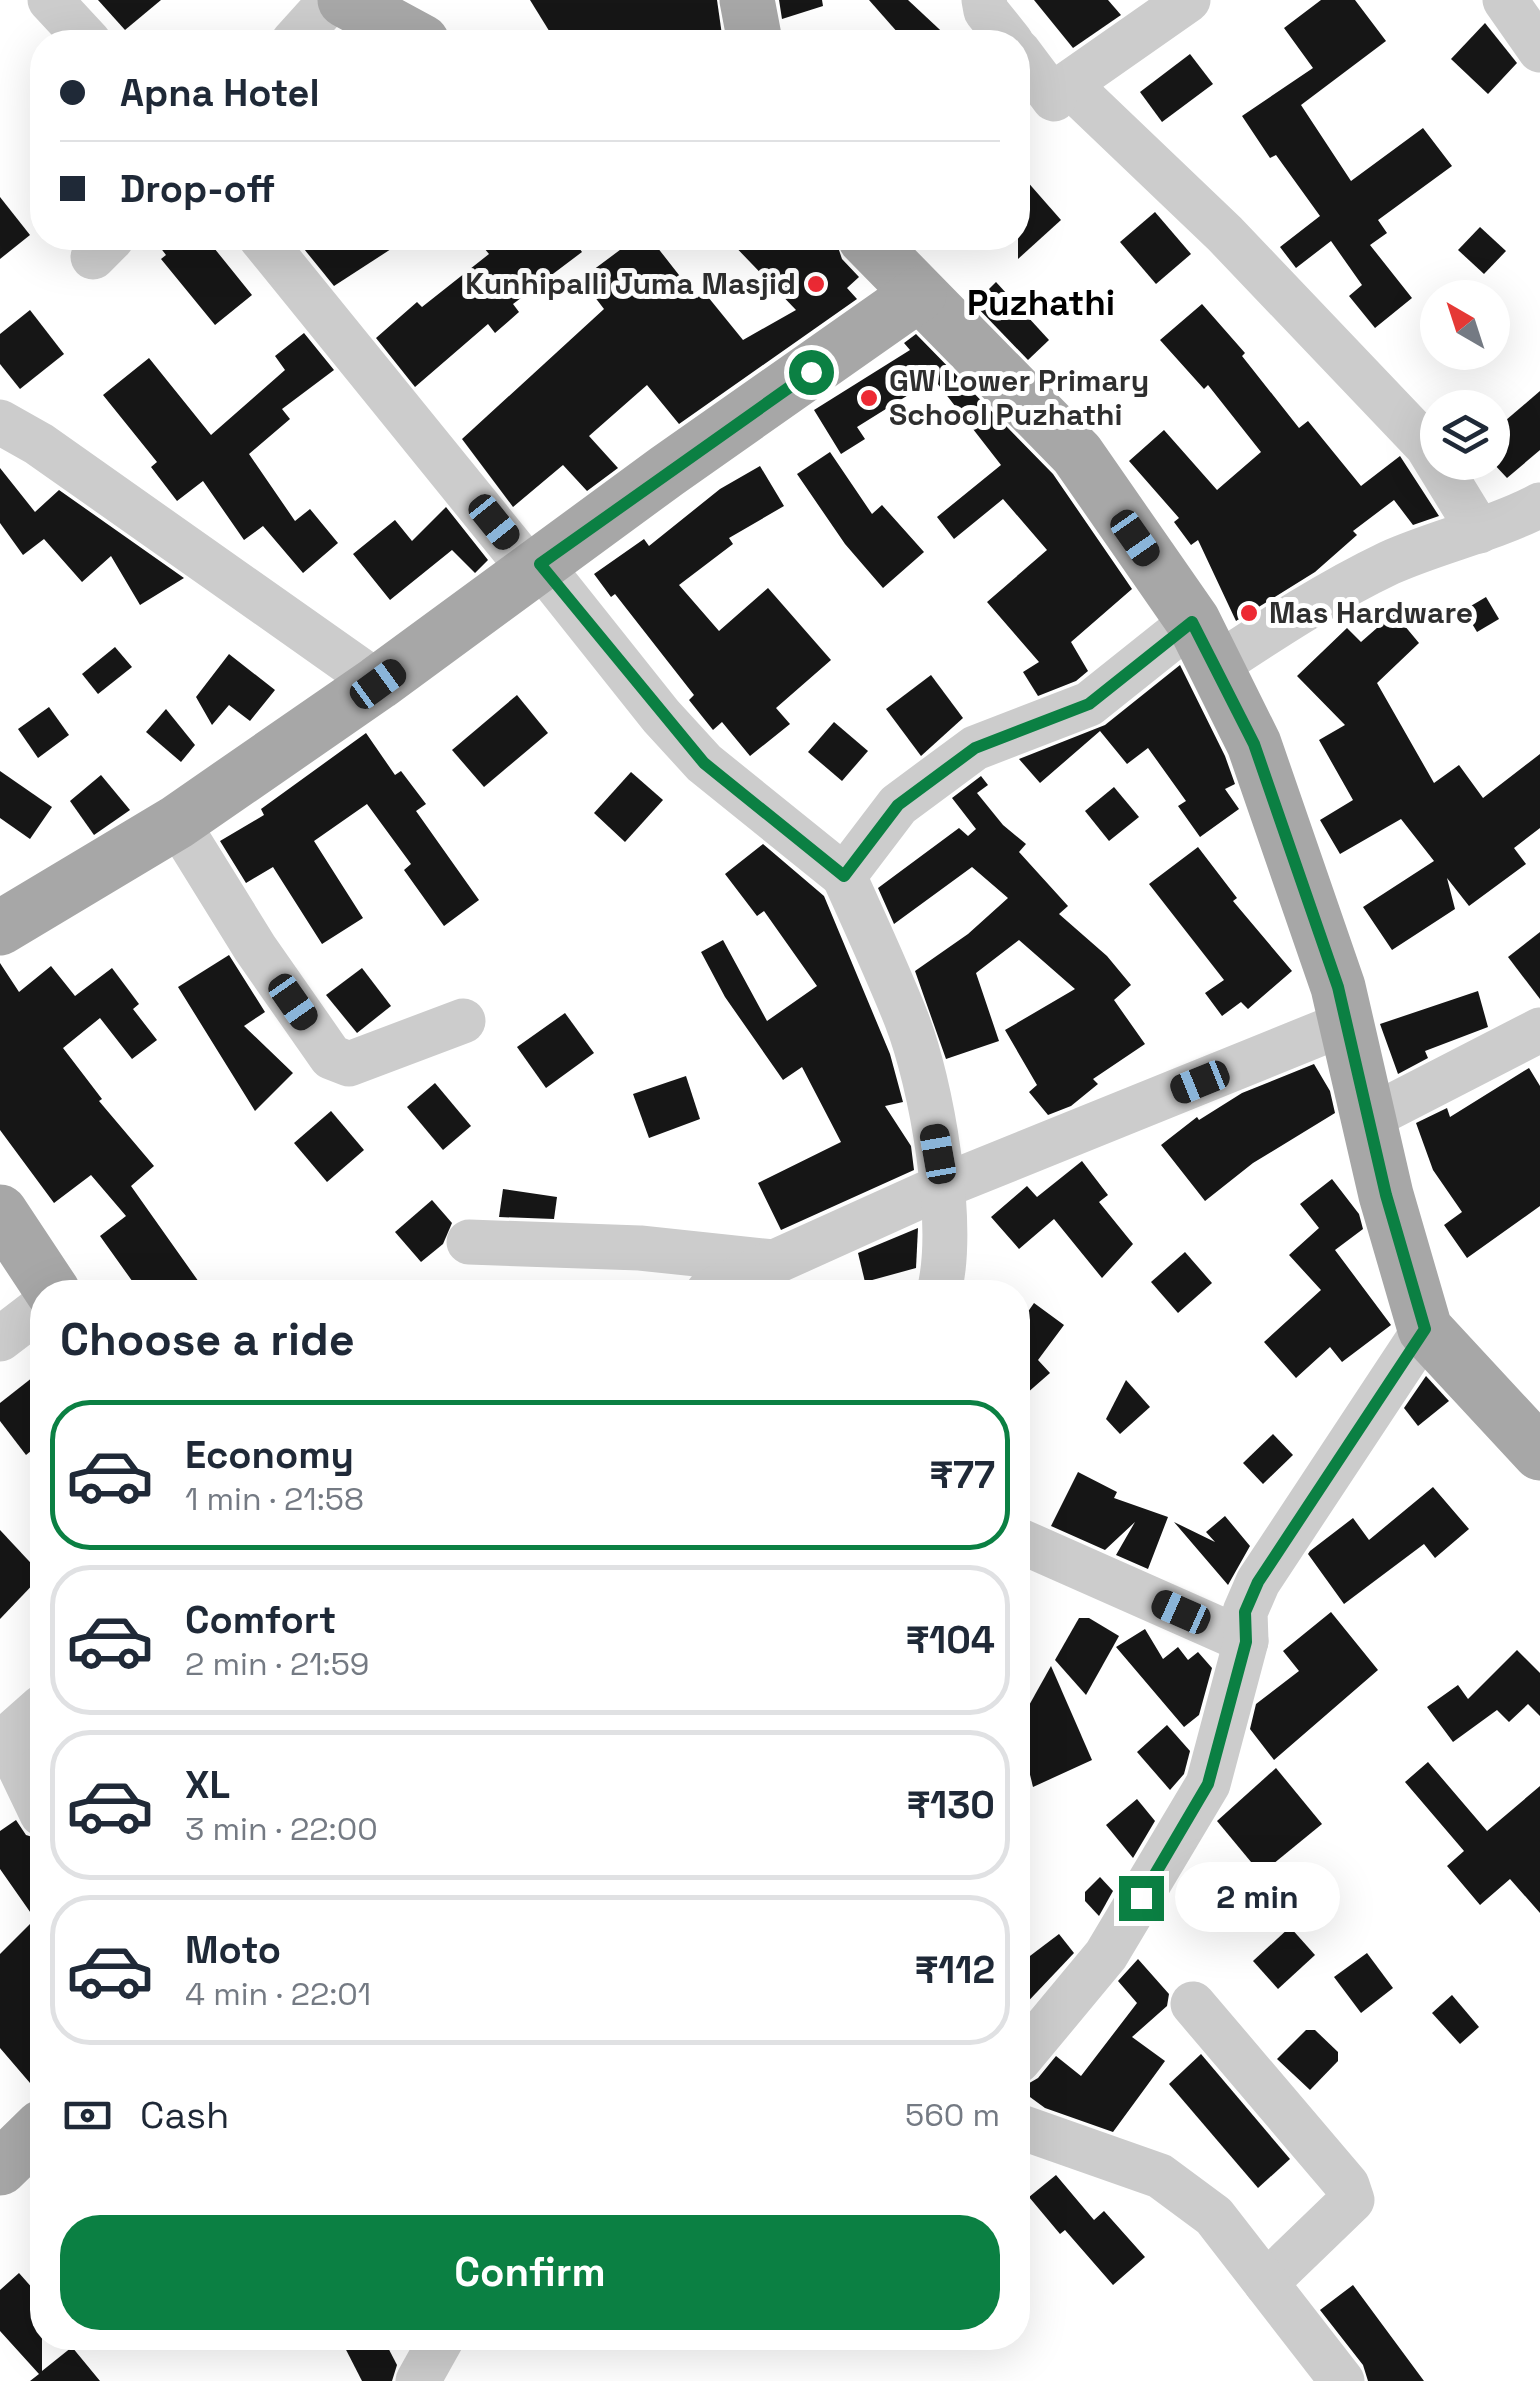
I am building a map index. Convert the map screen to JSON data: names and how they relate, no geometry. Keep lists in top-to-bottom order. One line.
{"districts":["Puzhathi"],"places":["Kunhipalli Juma Masjid","GW Lower Primary School Puzhathi","Mas Hardware"],"north":"top left","page":{"banner":["Apna Hotel","Drop-off"],"heading":"Choose a ride","list":[{"name":"Economy","note":"1 min · 21:58","value":"₹77"},{"name":"Comfort","note":"2 min · 21:59","value":"₹104"},{"name":"XL","note":"3 min · 22:00","value":"₹130"},{"name":"Moto","note":"4 min · 22:01","value":"₹112"}],"bubble":"2 min","pay":["Cash","560 m"],"buttons":"Confirm"}}
